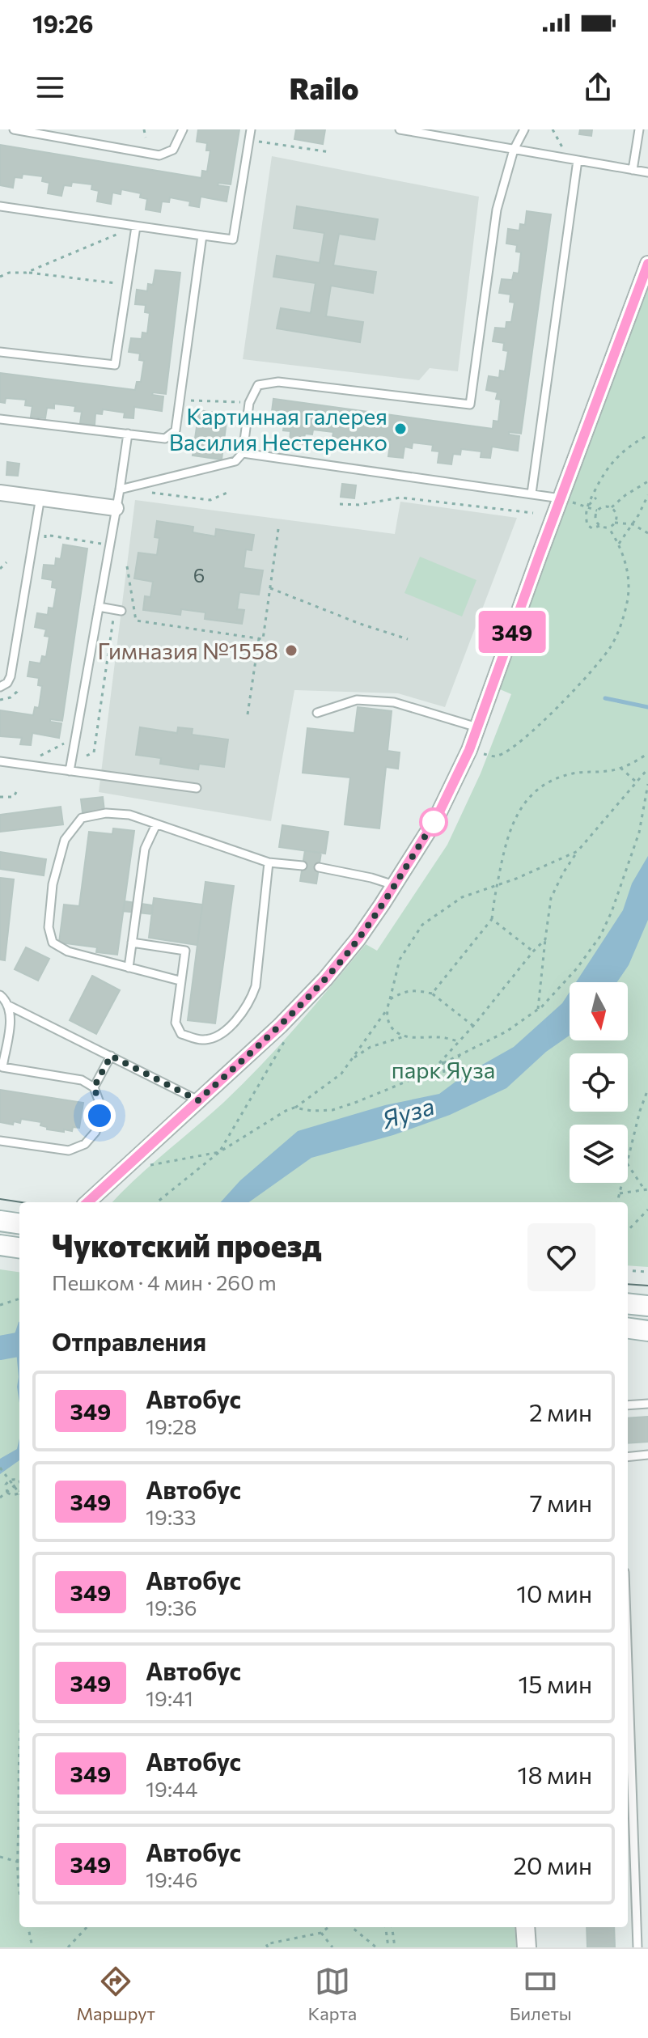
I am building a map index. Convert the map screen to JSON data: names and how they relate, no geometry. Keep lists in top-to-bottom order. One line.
{"water":["Яуза"],"parks":["парк Яуза"],"places":["Картинная галерея Василия Нестеренко","Гимназия №1558"],"lines":["bus line 349"],"house_numbers":["6"],"north":"bottom","page":{"status":"19:26","header":"Railo","on_map":"349","heading":[["Чукотский проезд","Пешком · 4 мин · 260 m"],"Отправления"],"list":[{"mark":"349","name":"Автобус","note":"19:28","value":"2 мин"},{"mark":"349","name":"Автобус","note":"19:33","value":"7 мин"},{"mark":"349","name":"Автобус","note":"19:36","value":"10 мин"},{"mark":"349","name":"Автобус","note":"19:41","value":"15 мин"},{"mark":"349","name":"Автобус","note":"19:44","value":"18 мин"},{"mark":"349","name":"Автобус","note":"19:46","value":"20 мин"}],"tabs":["Маршрут","Карта","Билеты"]}}
